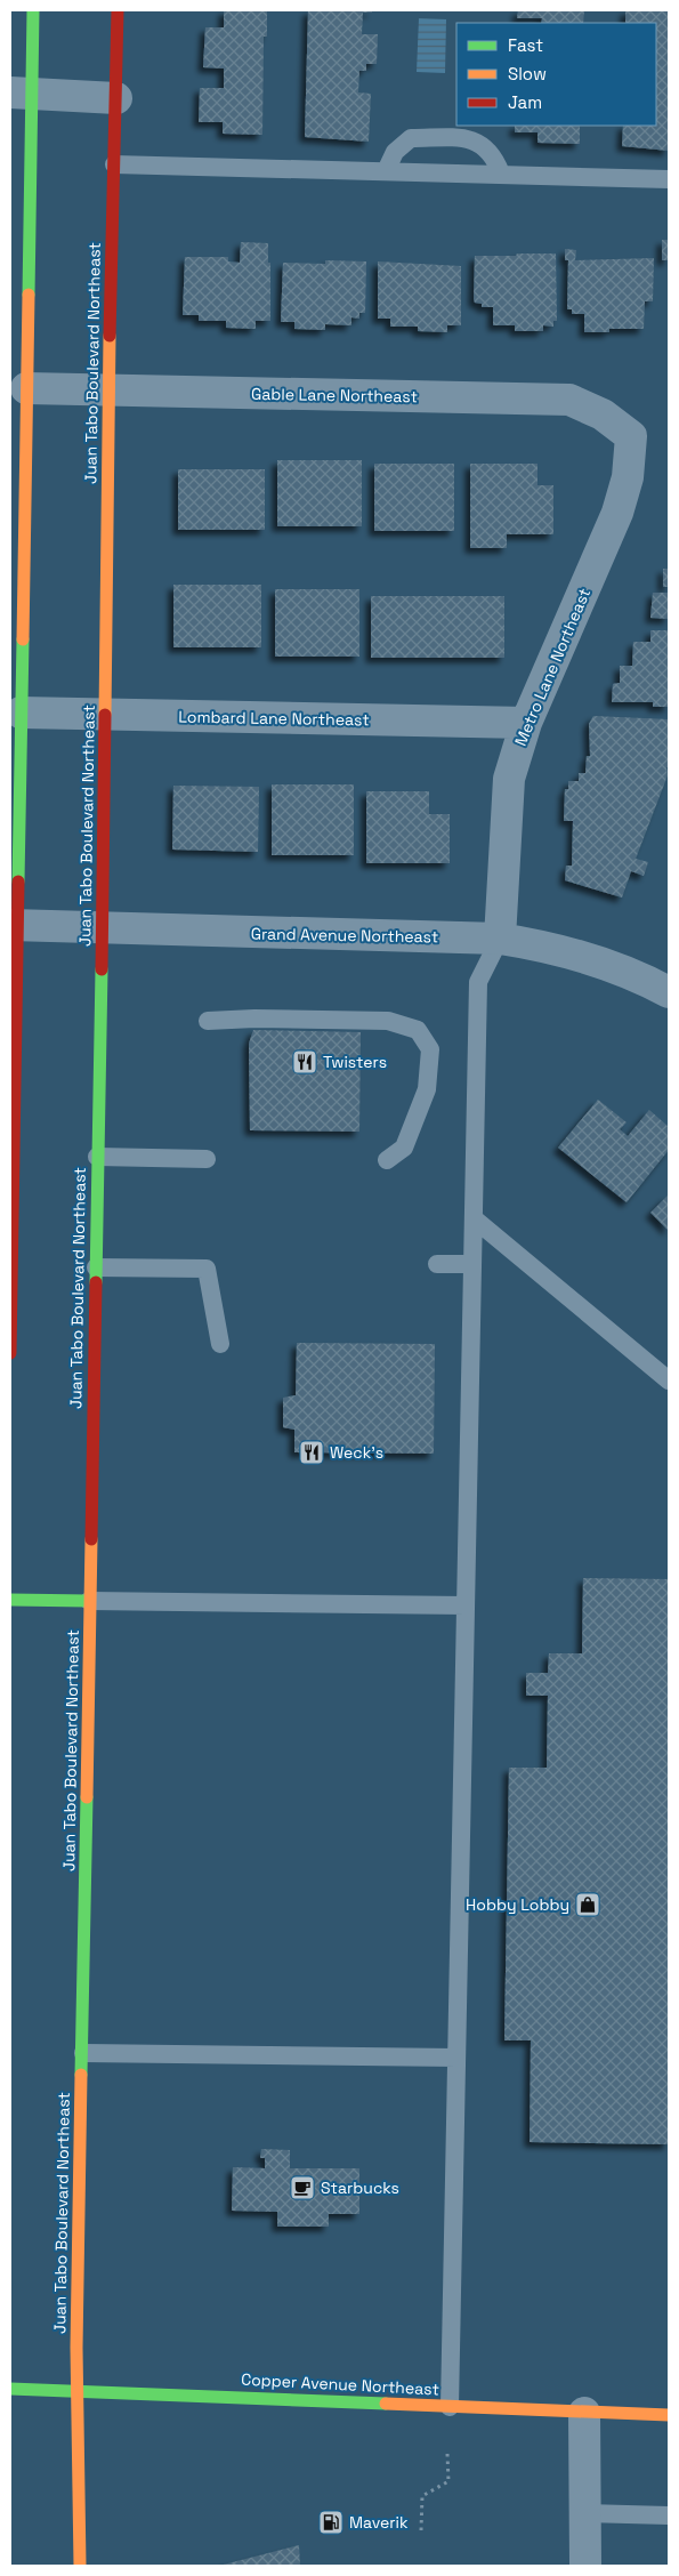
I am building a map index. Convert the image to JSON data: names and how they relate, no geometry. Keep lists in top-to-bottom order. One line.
{"streets":{"main road":["Juan Tabo Boulevard Northeast","Copper Avenue Northeast"],"street":["Gable Lane Northeast","Metro Lane Northeast","Lombard Lane Northeast","Grand Avenue Northeast"]},"crossings":[["Juan Tabo Boulevard Northeast","Gable Lane Northeast"],["Juan Tabo Boulevard Northeast","Lombard Lane Northeast"],["Juan Tabo Boulevard Northeast","Grand Avenue Northeast"],["Juan Tabo Boulevard Northeast","Copper Avenue Northeast"],["Gable Lane Northeast","Metro Lane Northeast"],["Metro Lane Northeast","Lombard Lane Northeast"],["Metro Lane Northeast","Grand Avenue Northeast"]],"places":{"restaurant":["Twisters","Weck's"],"shop":["Hobby Lobby"],"cafe":["Starbucks"],"fuel station":["Maverik"]},"legend":["Fast","Slow","Jam"]}
